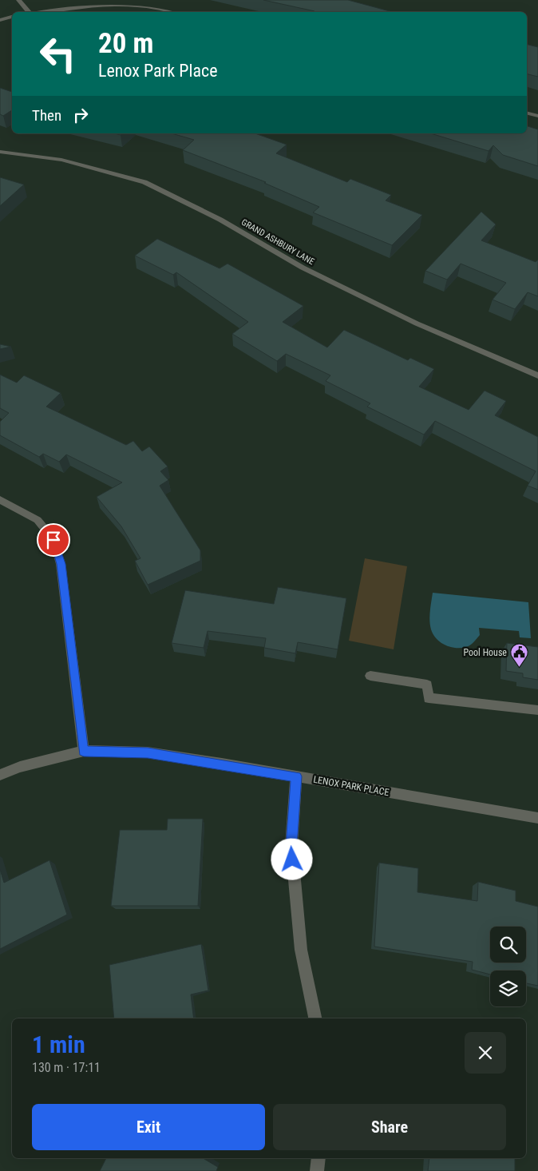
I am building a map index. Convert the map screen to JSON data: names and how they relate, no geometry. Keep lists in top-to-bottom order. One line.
{"streets":{"street":["GRAND ASHBURY LANE","LENOX PARK PLACE"]},"places":{"public building":["Pool House"]},"page":{"turn":["20 m","Lenox Park Place"],"then":"Then","heading":["1 min","130 m · 17:11"],"buttons":["Exit","Share"]}}
